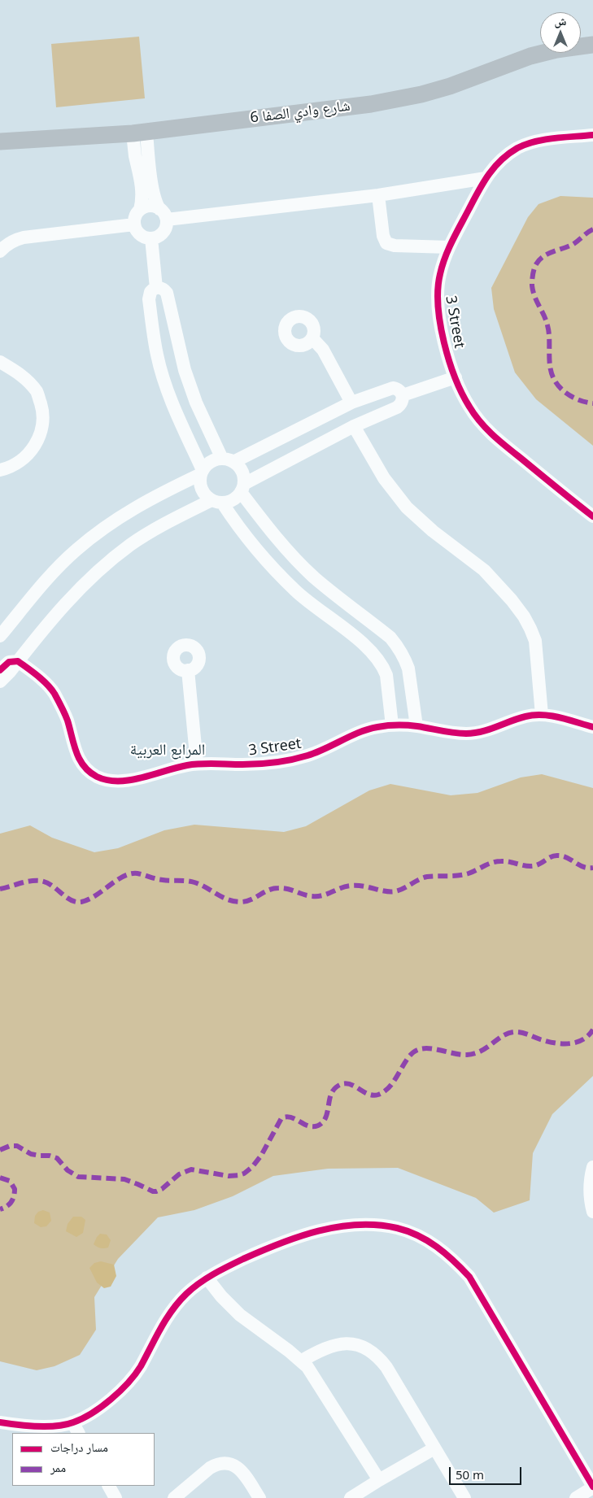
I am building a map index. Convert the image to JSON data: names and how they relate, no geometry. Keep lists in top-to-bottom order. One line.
{"streets":{"main road":["شارع وادي الصفا 6"],"street":["3 Street"]},"districts":["المرابع العربية"],"legend":["مسار دراجات","ممر"],"scale_bar":"50 m","north":"top"}
